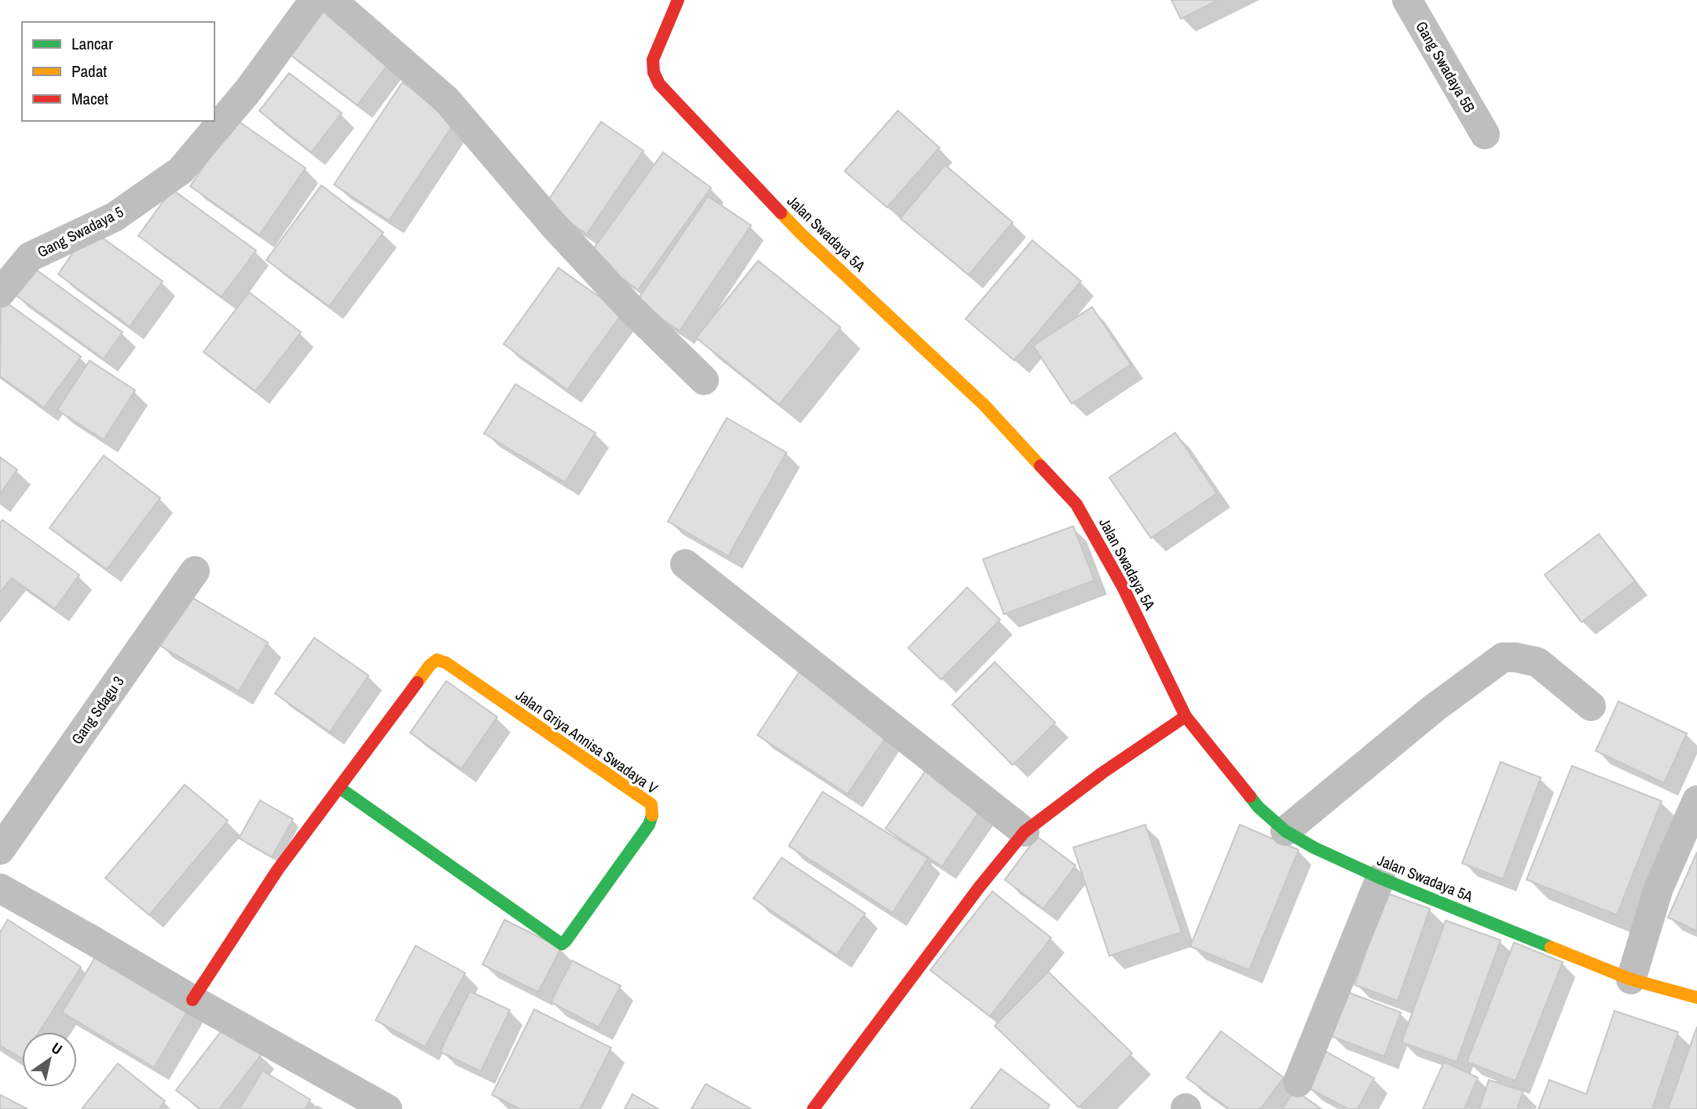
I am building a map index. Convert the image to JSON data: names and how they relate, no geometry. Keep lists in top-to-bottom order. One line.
{"streets":{"street":["Gang Swadaya 5B","Gang Swadaya 5","Jalan Swadaya 5A","Gang Sdagu 3","Jalan Griya Annisa Swadaya V"]},"legend":["Lancar","Padat","Macet"],"north":"top right"}
